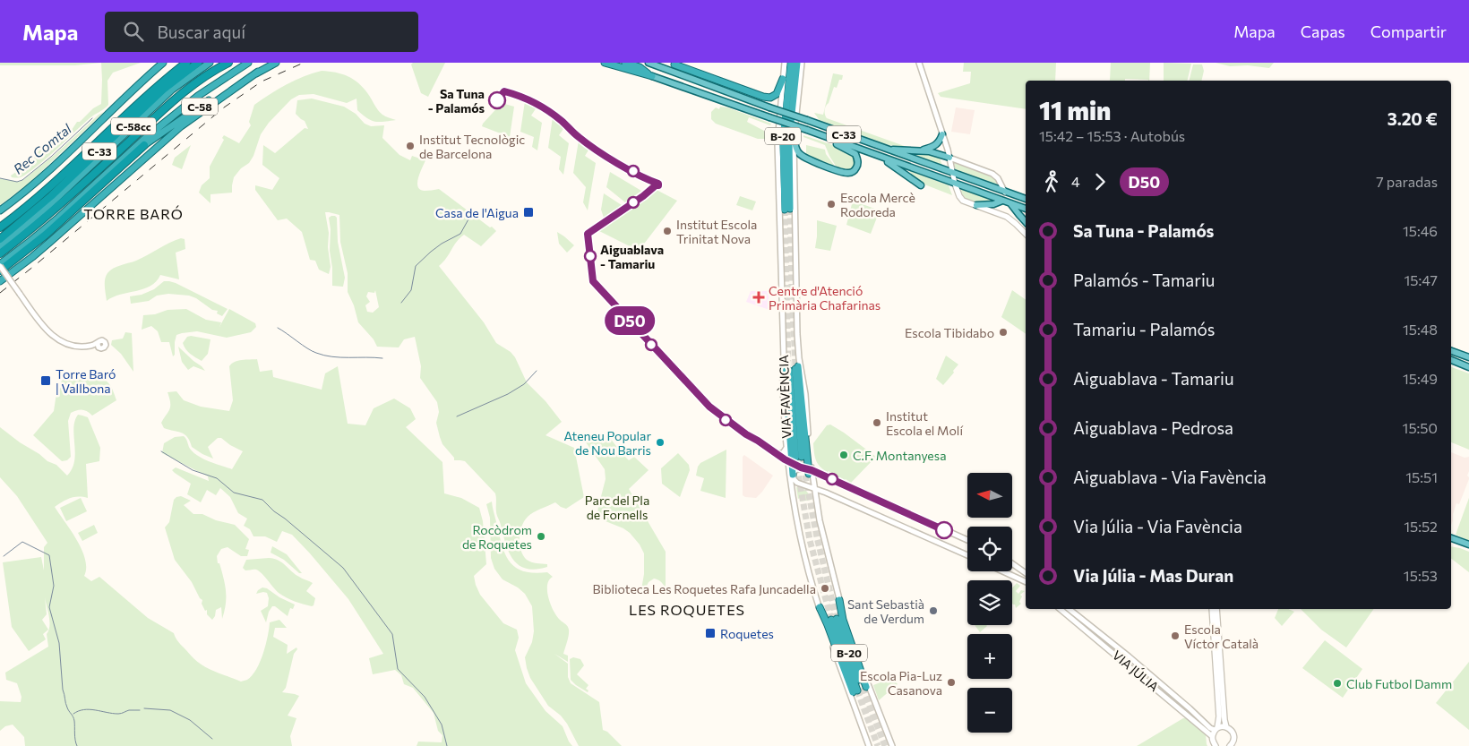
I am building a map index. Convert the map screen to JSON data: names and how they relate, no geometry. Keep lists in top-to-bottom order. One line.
{"streets":{"highway":["C-58","C-58cc","C-33","B-20"],"street":["VIA FAVÈNCIA","VIA JÚLIA"]},"districts":["TORRE BARÓ","LES ROQUETES"],"water":["Rec Comtal"],"parks":["Parc del Pla de Fornells"],"places":{"other":["Sa Tuna - Palamós","Institut Tecnològic de Barcelona","Escola Mercè Rodoreda","Institut Escola Trinitat Nova","Aiguablava - Tamariu","Escola Tibidabo","Institut Escola el Molí","Ateneu Popular de Nou Barris","C.F. Montanyesa","Rocòdrom de Roquetes","Biblioteca Les Roquetes Rafa Juncadella","Sant Sebastià de Verdum","Escola Víctor Català","Escola Pia-Luz Casanova","Club Futbol Damm"],"transit":["Casa de l'Aigua","Torre Baró | Vallbona","Roquetes"],"health":["Centre d'Atenció Primària Chafarinas"]},"lines":["bus line D50"],"north":"left","page":{"header":"Mapa","search":"Buscar aquí","nav":["Mapa","Capas","Compartir"],"on_map":"D50","heading":["11 min","15:42 – 15:53 · Autobús","3.20 €"],"legs":["4","D50","7 paradas"],"list":[{"name":"Sa Tuna - Palamós","value":"15:46"},{"name":"Palamós - Tamariu","value":"15:47"},{"name":"Tamariu - Palamós","value":"15:48"},{"name":"Aiguablava - Tamariu","value":"15:49"},{"name":"Aiguablava - Pedrosa","value":"15:50"},{"name":"Aiguablava - Via Favència","value":"15:51"},{"name":"Via Júlia - Via Favència","value":"15:52"},{"name":"Via Júlia - Mas Duran","value":"15:53"}],"map_buttons":["+","−"]}}
